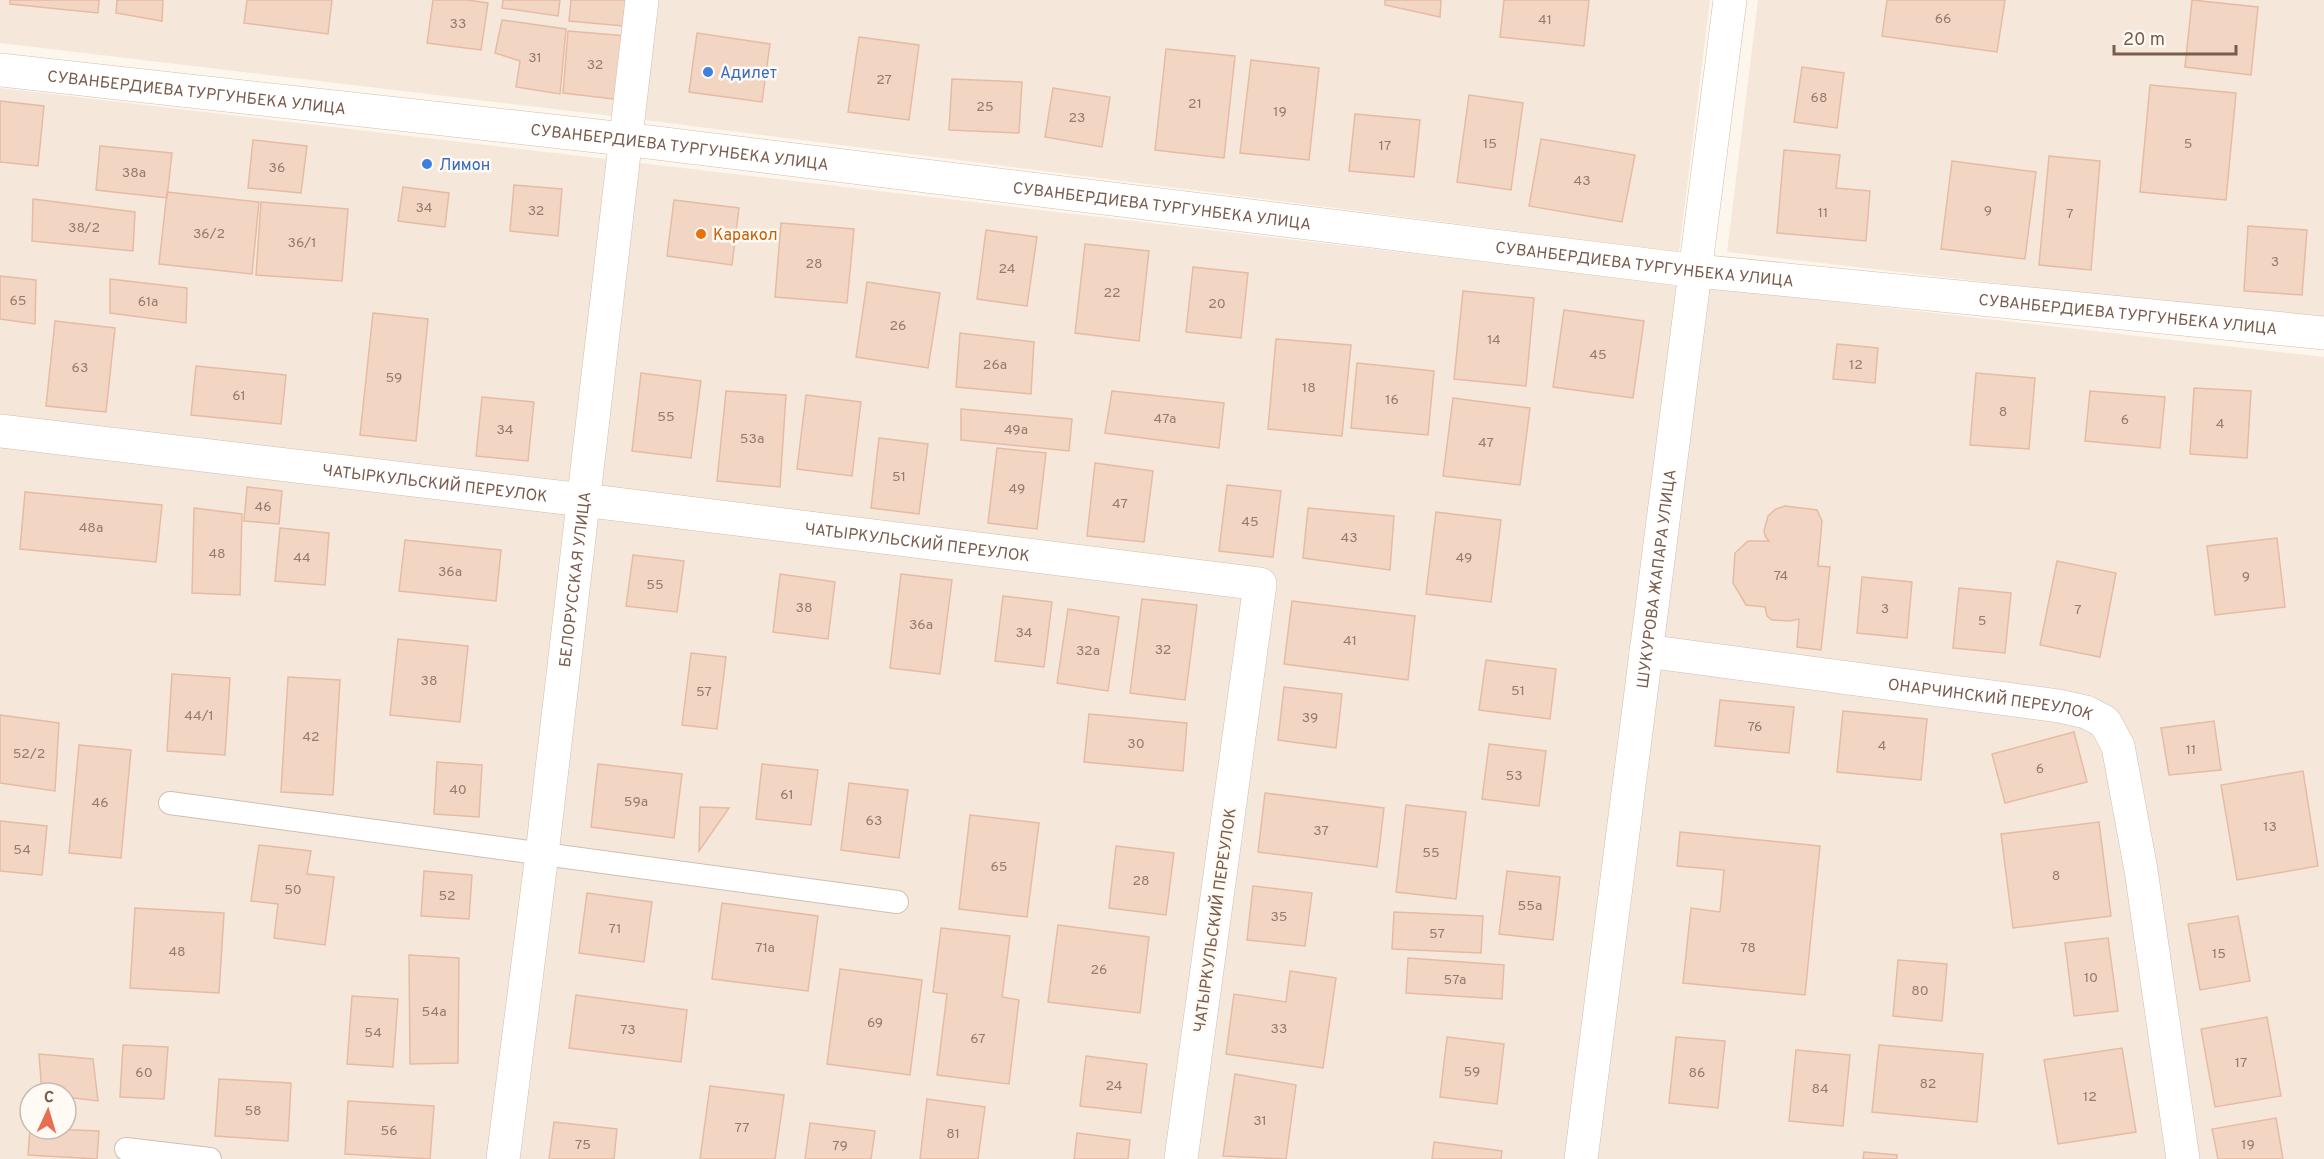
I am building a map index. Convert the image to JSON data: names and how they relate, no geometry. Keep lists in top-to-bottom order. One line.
{"streets":{"street":["СУВАНБЕРДИЕВА ТУРГУНБЕКА УЛИЦА","ЧАТЫРКУЛЬСКИЙ ПЕРЕУЛОК","БЕЛОРУССКАЯ УЛИЦА","ШУКУРОВА ЖАПАРА УЛИЦА","ОНАРЧИНСКИЙ ПЕРЕУЛОК"]},"crossings":[["СУВАНБЕРДИЕВА ТУРГУНБЕКА УЛИЦА","БЕЛОРУССКАЯ УЛИЦА"],["СУВАНБЕРДИЕВА ТУРГУНБЕКА УЛИЦА","ШУКУРОВА ЖАПАРА УЛИЦА"],["ЧАТЫРКУЛЬСКИЙ ПЕРЕУЛОК","БЕЛОРУССКАЯ УЛИЦА"],["ШУКУРОВА ЖАПАРА УЛИЦА","ОНАРЧИНСКИЙ ПЕРЕУЛОК"]],"places":["Адилет","Лимон","Каракол"],"house_numbers":["66","41","33","31","32","27","68","21","25","19","23","15","5","17","36","38а","43","34","32","9","11","7","38/2","36/2","36/1","3","28","24","22","65","61а","20","26","14","45","26а","12","63","59","18","61","16","8","55","47а","6","4","34","49а","53а","47","51","49","47","46","45","48а","43","48","44","49","36а","74","9","55","38","3","7","5","36а","34","41","32","32а","38","51","57","44/1","39","76","42","30","4","11","52/2","6","53","40","61","59а","46","63","13","37","54","55","65","8","28","50","52","55а","35","71","57","71а","78","48","15","26","10","57а","80","54а","69","33","73","54","67","17","59","60","86","82","24","84","12","58","31","77","56","81","75","19","79"],"scale_bar":"20 m","north":"top"}
